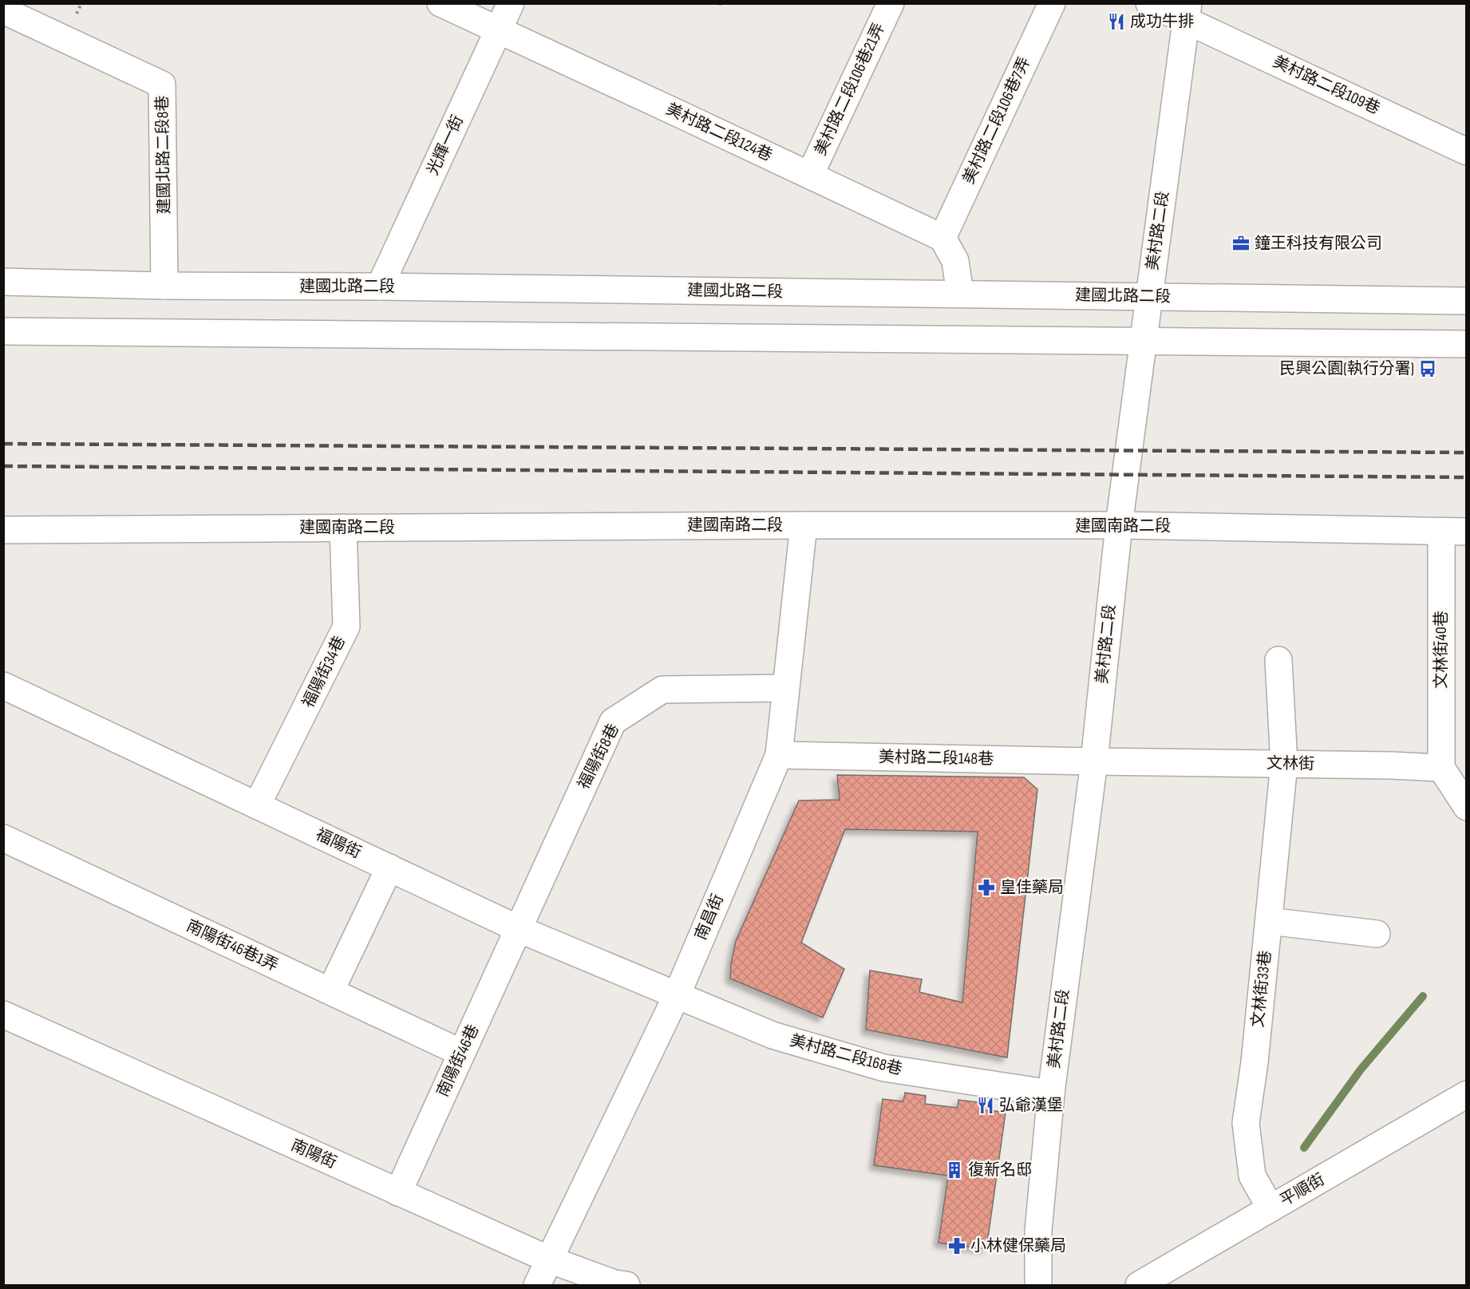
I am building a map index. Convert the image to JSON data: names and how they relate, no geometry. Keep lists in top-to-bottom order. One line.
{"streets":{"street":["美村路二段109巷","美村路二段106巷21弄","美村路二段106巷7弄","美村路二段124巷","光輝一街","建國北路二段8巷","美村路二段","建國北路二段","建國南路二段","文林街40巷","福陽街34巷","福陽街8巷","美村路二段148巷","文林街","福陽街","南昌街","南陽街46巷1弄","文林街33巷","美村路二段168巷","南陽街46巷","南陽街","平順街"]},"crossings":[["美村路二段109巷","美村路二段"],["美村路二段106巷21弄","美村路二段124巷"],["美村路二段106巷7弄","美村路二段124巷"],["美村路二段124巷","光輝一街"],["光輝一街","建國北路二段"],["建國北路二段8巷","建國北路二段"],["美村路二段","建國北路二段"],["美村路二段","建國南路二段"],["美村路二段","美村路二段148巷"],["美村路二段","文林街"],["美村路二段","美村路二段168巷"],["建國南路二段","文林街40巷"],["建國南路二段","福陽街34巷"],["建國南路二段","南昌街"],["文林街40巷","文林街"],["福陽街34巷","福陽街"],["福陽街8巷","福陽街"],["福陽街8巷","南昌街"],["福陽街8巷","南陽街46巷"],["美村路二段148巷","文林街"],["美村路二段148巷","南昌街"],["文林街","文林街33巷"],["福陽街","南昌街"],["福陽街","美村路二段168巷"],["福陽街","南陽街46巷"],["南昌街","美村路二段168巷"],["南昌街","南陽街"],["南陽街46巷1弄","南陽街46巷"],["文林街33巷","平順街"],["南陽街46巷","南陽街"]],"places":{"restaurant":["成功牛排","弘爺漢堡"],"office":["鐘王科技有限公司"],"bus stop":["民興公園(執行分署)"],"pharmacy":["皇佳藥局","小林健保藥局"],"building":["復新名邸"]}}
